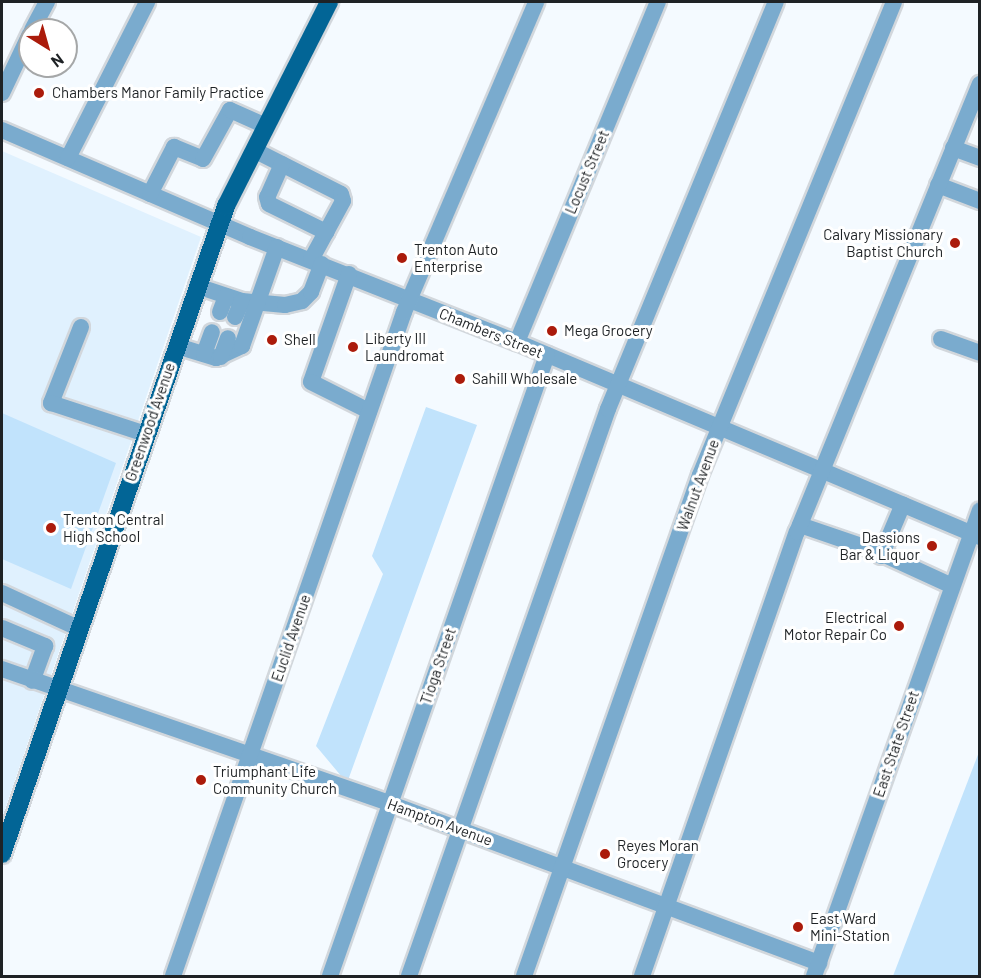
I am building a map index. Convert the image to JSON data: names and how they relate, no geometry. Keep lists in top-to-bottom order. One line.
{"streets":{"main road":["Greenwood Avenue"],"street":["Locust Street","Chambers Street","Walnut Avenue","Euclid Avenue","Tioga Street","East State Street","Hampton Avenue"]},"crossings":[["Locust Street","Chambers Street"],["Chambers Street","Greenwood Avenue"],["Chambers Street","Walnut Avenue"],["Chambers Street","Euclid Avenue"],["Chambers Street","Tioga Street"],["Chambers Street","East State Street"],["Greenwood Avenue","Hampton Avenue"],["Walnut Avenue","Hampton Avenue"],["Euclid Avenue","Hampton Avenue"],["Tioga Street","Hampton Avenue"],["East State Street","Hampton Avenue"]],"places":["Chambers Manor Family Practice","Calvary Missionary Baptist Church","Trenton Auto Enterprise","Mega Grocery","Shell","Liberty III Laundromat","Sahill Wholesale","Trenton Central High School","Dassions Bar & Liquor","Electrical Motor Repair Co","Triumphant Life Community Church","Reyes Moran Grocery","East Ward Mini-Station"],"north":"bottom right"}
